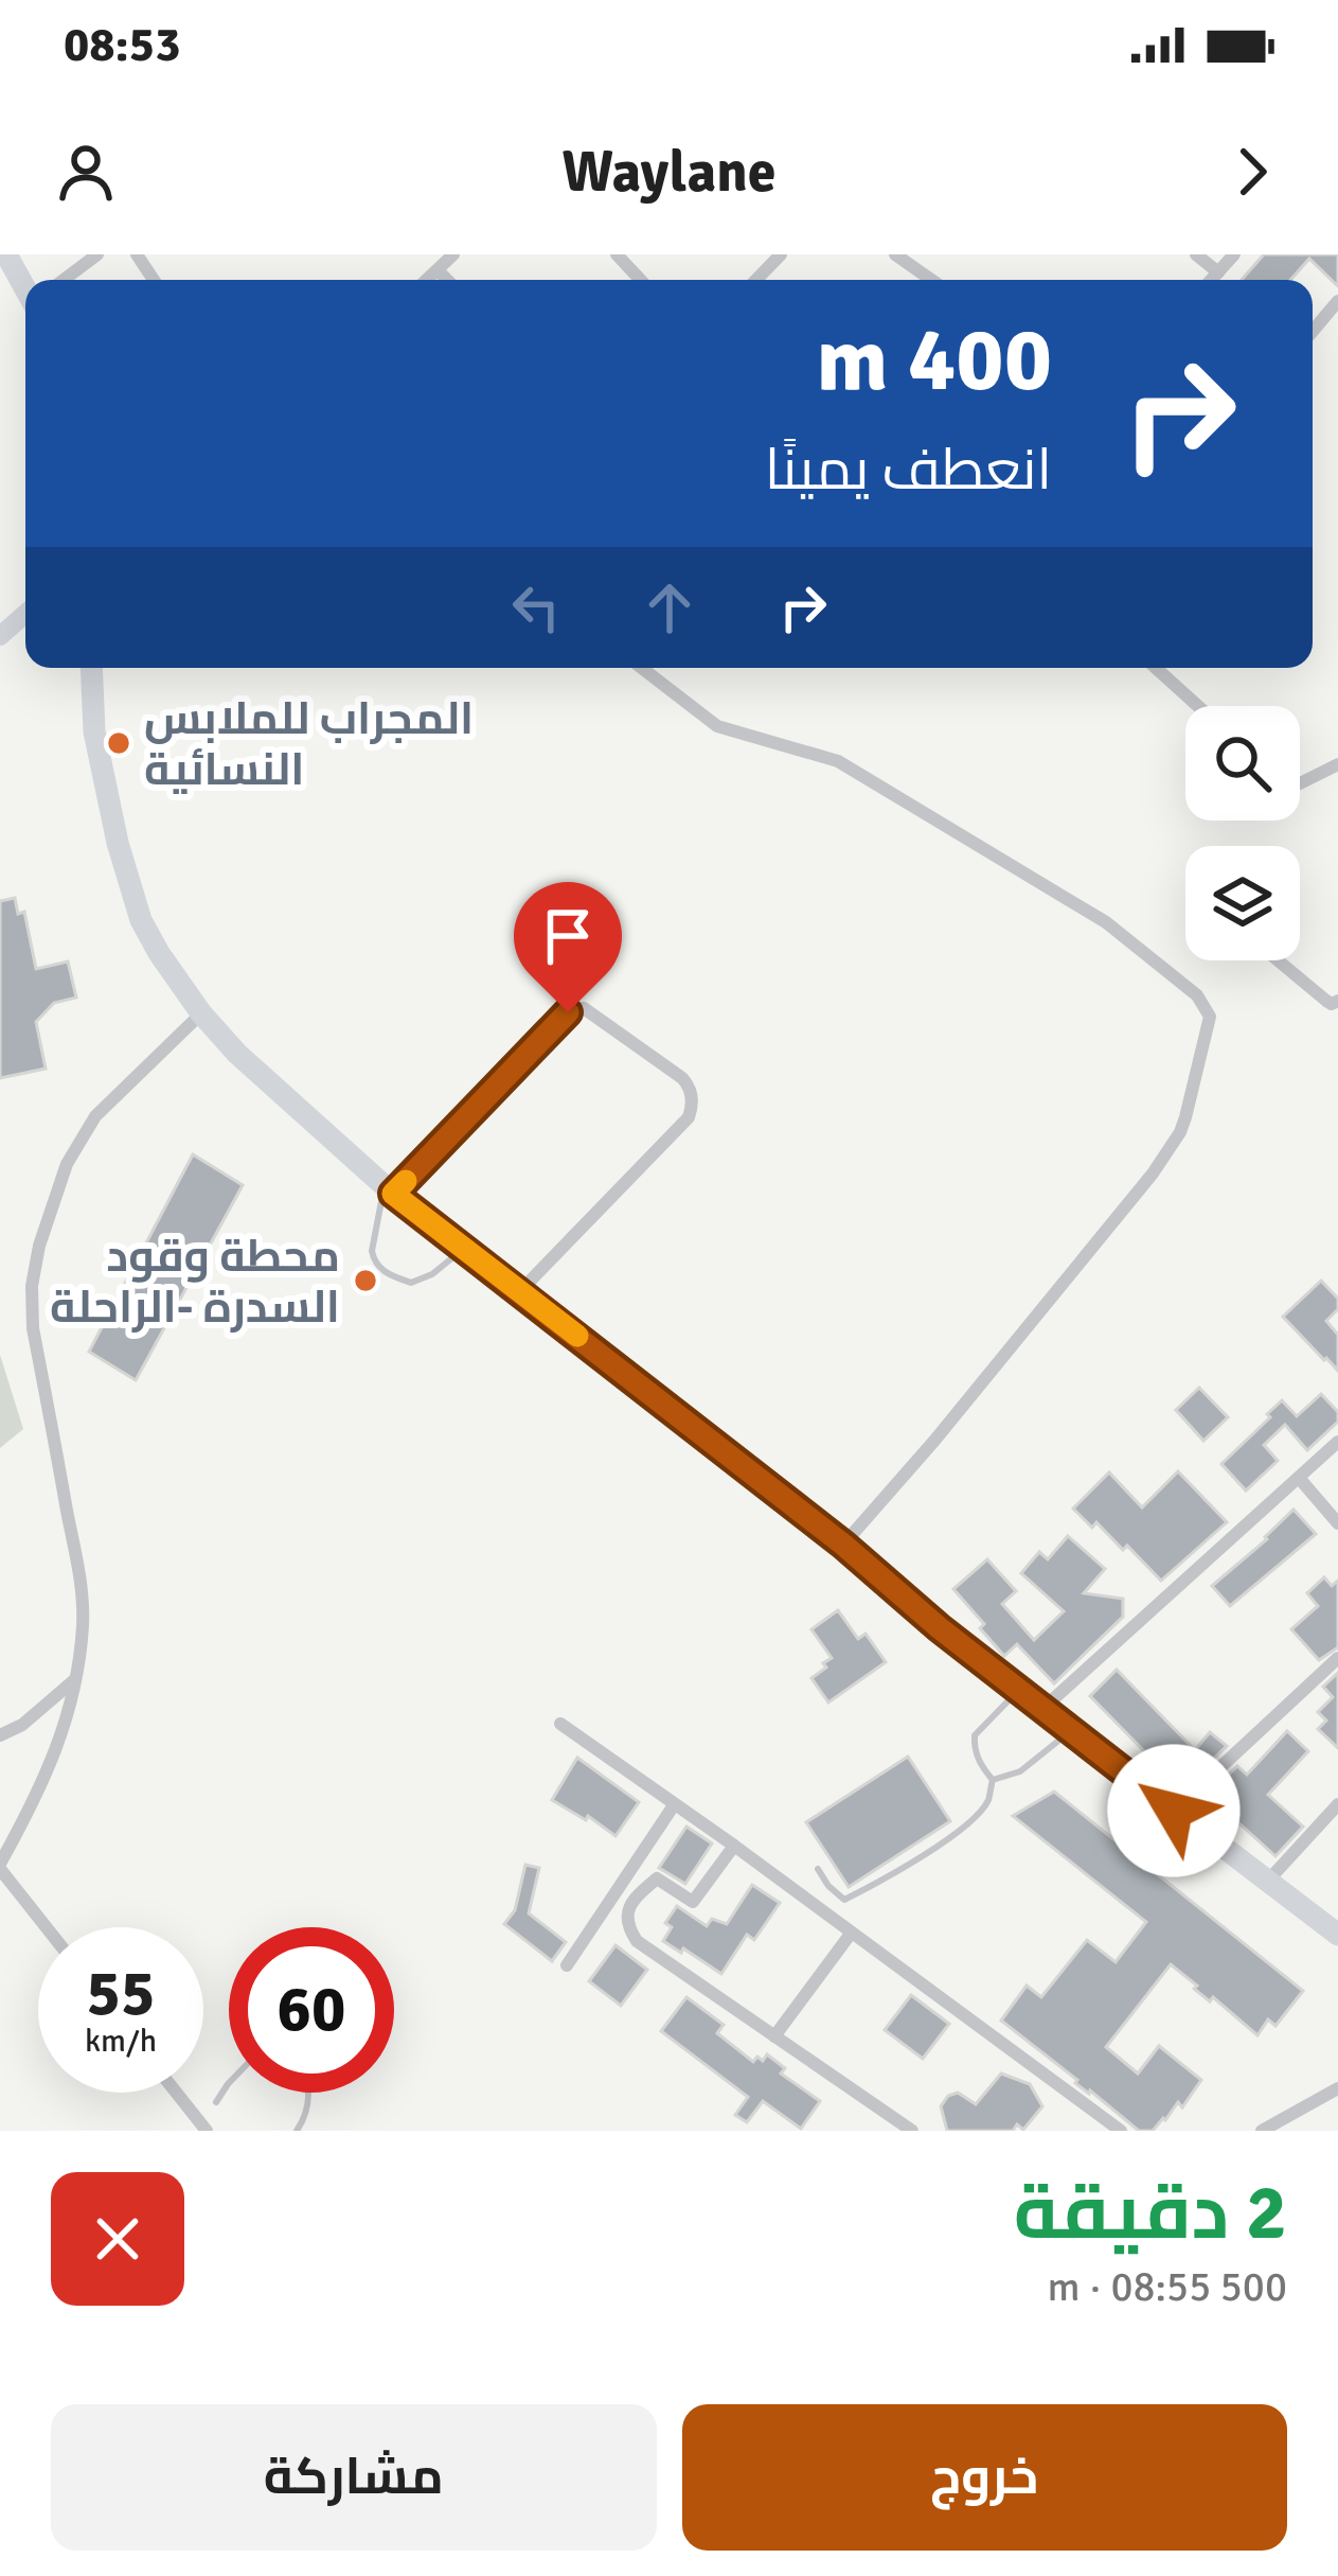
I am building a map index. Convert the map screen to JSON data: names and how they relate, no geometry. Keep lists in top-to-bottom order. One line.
{"places":["المجراب للملابس النسائية","محطة وقود السدرة -الراحلة"],"page":{"status":"08:53","header":"Waylane","turn":["400 m","انعطف يمينًا"],"speed":"55 km/h","limit":"60","heading":["2 دقيقة","500 m · 08:55"],"buttons":["خروج","مشاركة"]}}
